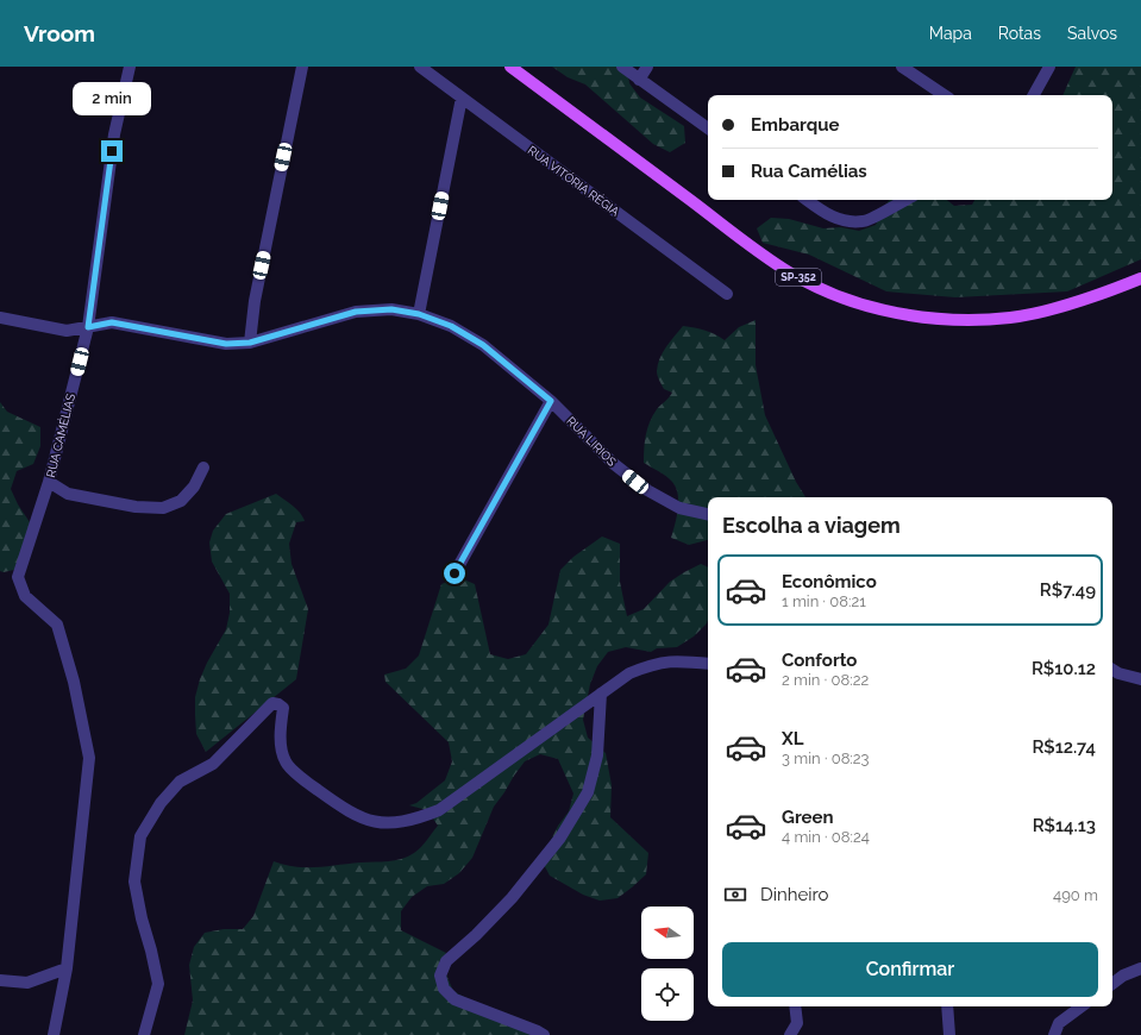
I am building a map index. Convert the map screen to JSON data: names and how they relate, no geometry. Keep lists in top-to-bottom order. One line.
{"streets":{"main road":["SP-352"],"street":["RUA VITÓRIA RÉGIA","RUA CAMÉLIAS","RUA LIRIOS"]},"crossings":[["RUA CAMÉLIAS","RUA LIRIOS"]],"north":"left","page":{"header":"Vroom","nav":["Mapa","Rotas","Salvos"],"bubble":"2 min","banner":["Embarque","Rua Camélias"],"heading":"Escolha a viagem","list":[{"name":"Econômico","note":"1 min · 08:21","value":"R$7.49"},{"name":"Conforto","note":"2 min · 08:22","value":"R$10.12"},{"name":"XL","note":"3 min · 08:23","value":"R$12.74"},{"name":"Green","note":"4 min · 08:24","value":"R$14.13"}],"pay":["Dinheiro","490 m"],"buttons":"Confirmar"}}
